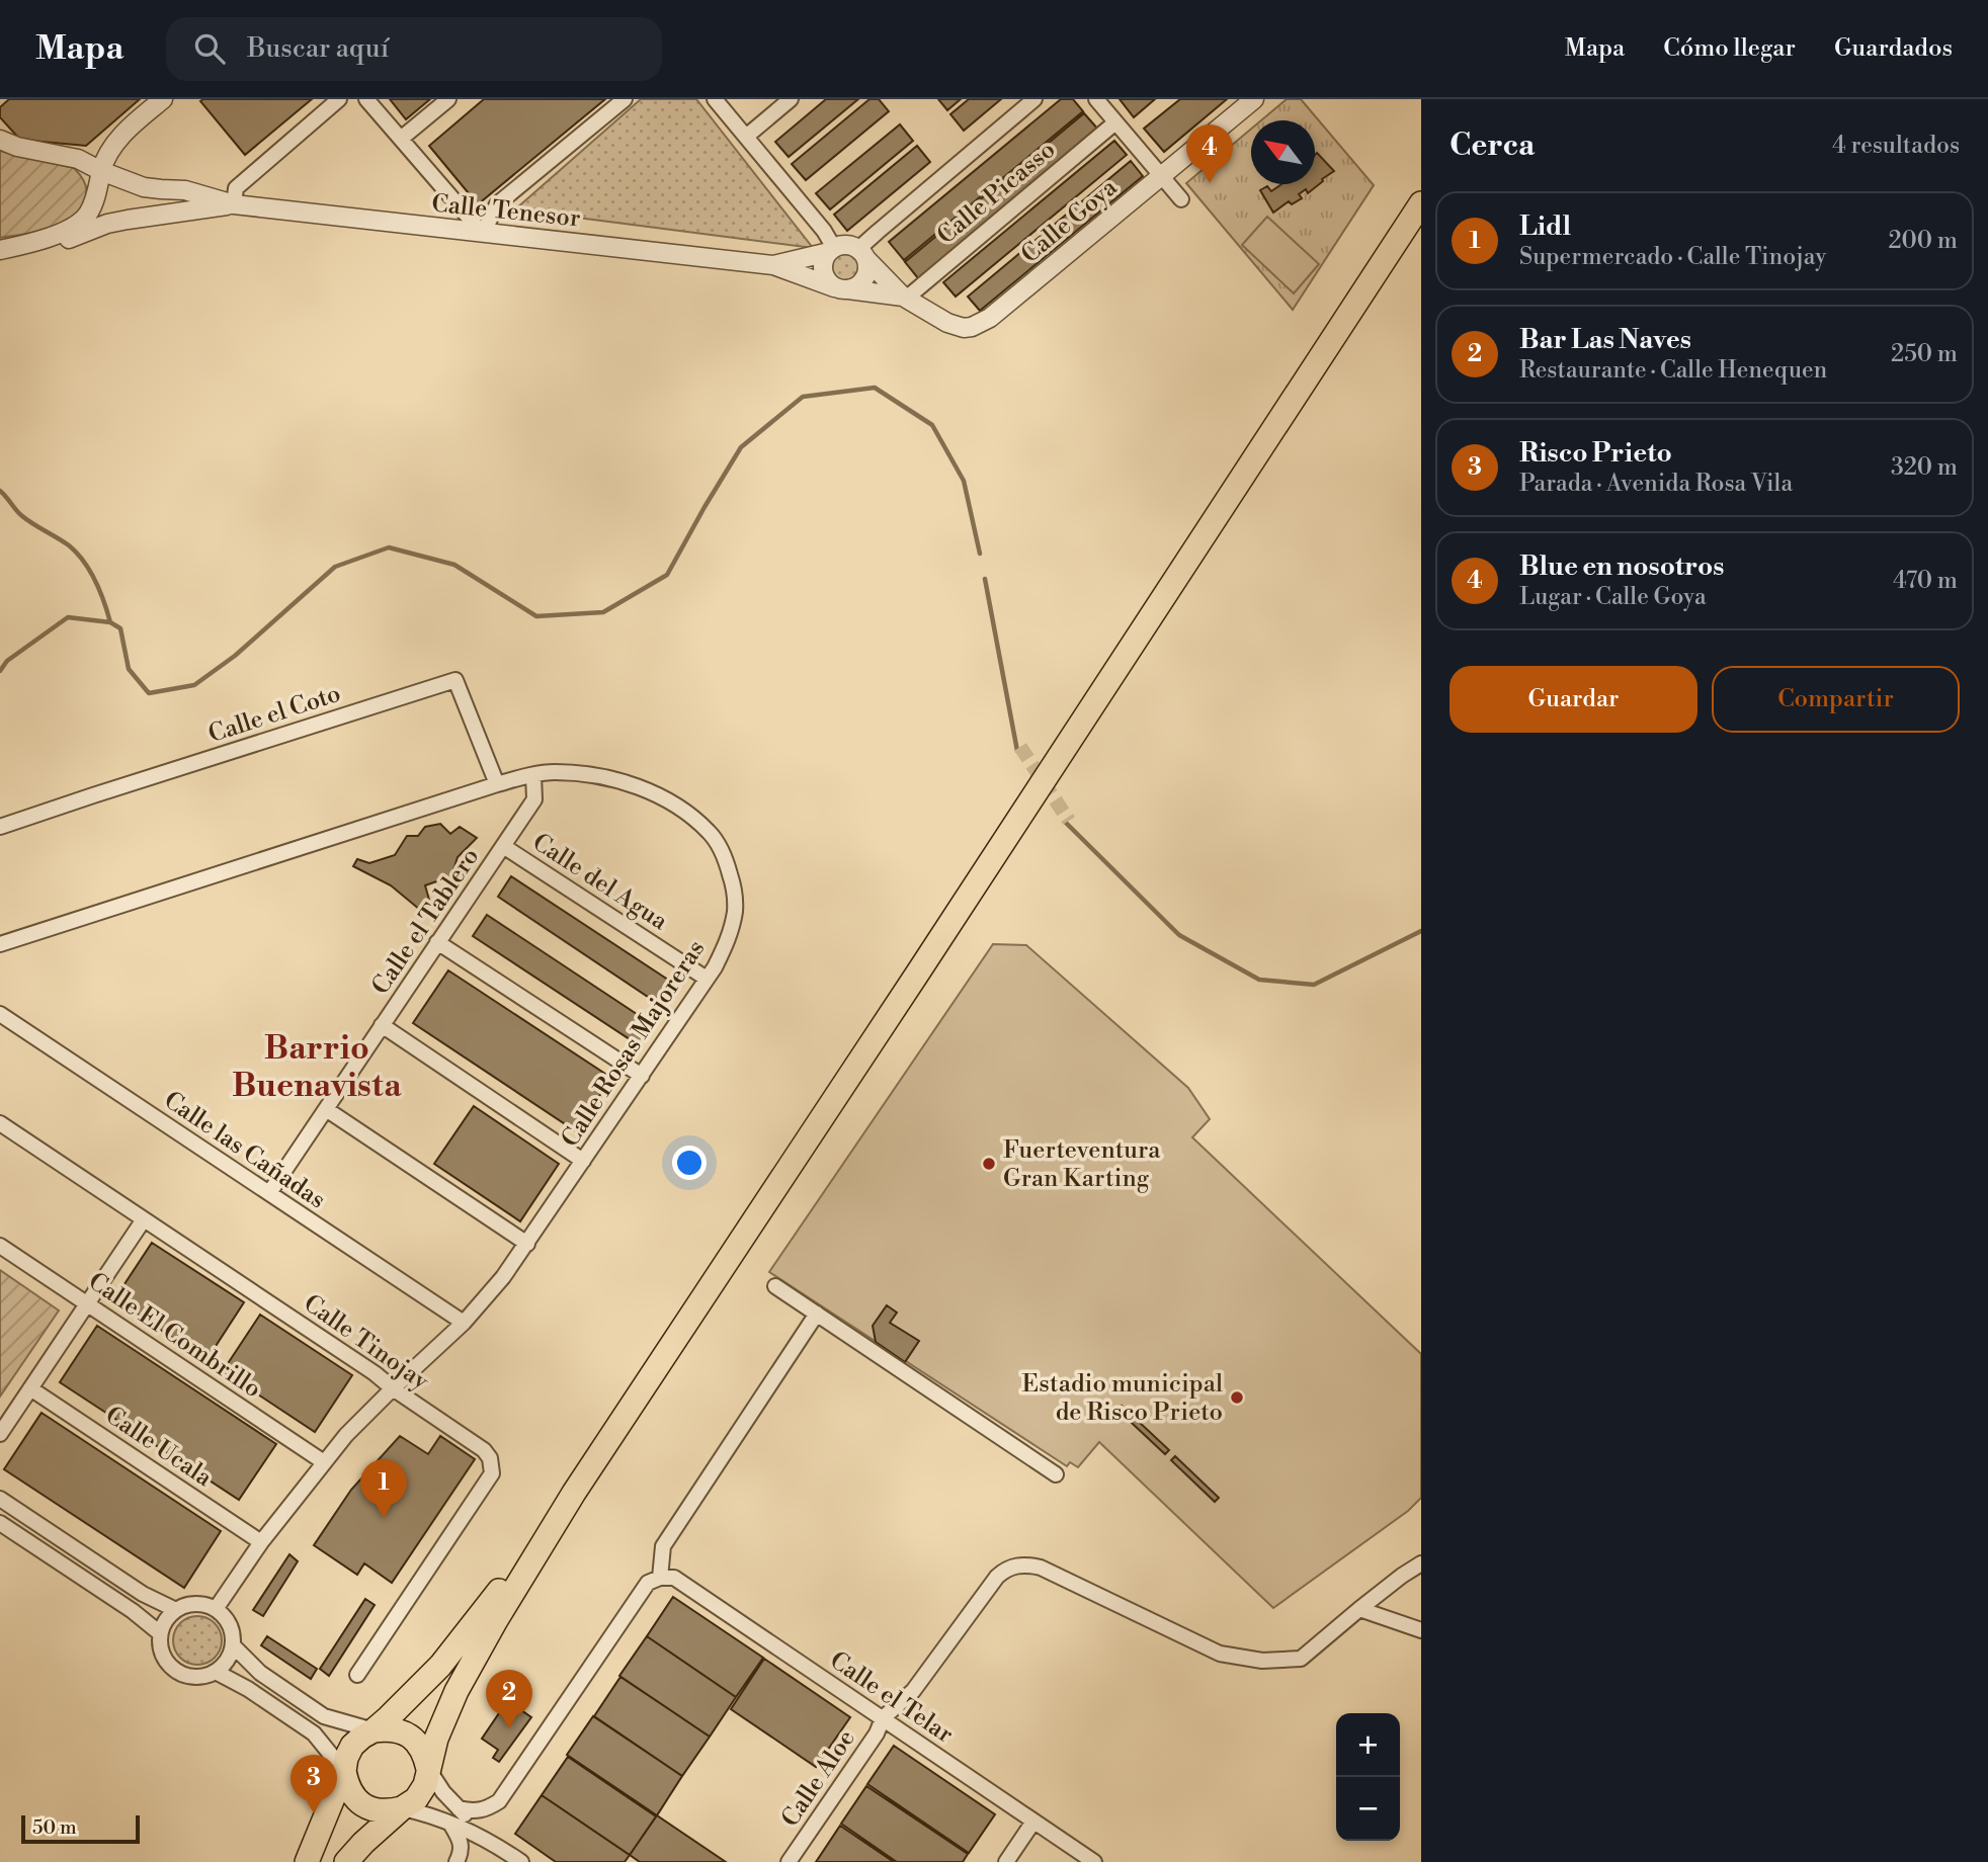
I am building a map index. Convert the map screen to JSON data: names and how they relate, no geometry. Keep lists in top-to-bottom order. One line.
{"streets":{"street":["Calle Picasso","Calle Tenesor","Calle Goya","Calle el Coto","Calle del Agua","Calle el Tablero","Calle Rosas Majoreras","Calle las Cañadas","Calle El Combrillo","Calle Tinojay","Calle Ucala","Calle el Telar","Calle Aloe"]},"crossings":[["Calle Picasso","Calle Goya"],["Calle Tenesor","Calle Goya"],["Calle el Coto","Calle Rosas Majoreras"],["Calle del Agua","Calle el Tablero"],["Calle del Agua","Calle Rosas Majoreras"],["Calle el Tablero","Calle Rosas Majoreras"],["Calle el Tablero","Calle las Cañadas"],["Calle Rosas Majoreras","Calle las Cañadas"],["Calle Rosas Majoreras","Calle El Combrillo"],["Calle Rosas Majoreras","Calle Tinojay"],["Calle Rosas Majoreras","Calle Ucala"],["Calle el Telar","Calle Aloe"]],"districts":["Barrio Buenavista"],"places":["Fuerteventura Gran Karting","Estadio municipal de Risco Prieto"],"scale_bar":"50 m","north":"top left","page":{"header":"Mapa","search":"Buscar aquí","nav":["Mapa","Cómo llegar","Guardados"],"heading":["Cerca","4 resultados"],"pins":["4","1","2","3"],"list":[{"mark":"1","name":"Lidl","note":"Supermercado · Calle Tinojay","value":"200 m"},{"mark":"2","name":"Bar Las Naves","note":"Restaurante · Calle Henequen","value":"250 m"},{"mark":"3","name":"Risco Prieto","note":"Parada · Avenida Rosa Vila","value":"320 m"},{"mark":"4","name":"Blue en nosotros","note":"Lugar · Calle Goya","value":"470 m"}],"buttons":["Guardar","Compartir"],"map_buttons":["+","−"],"scale":"50 m"}}
